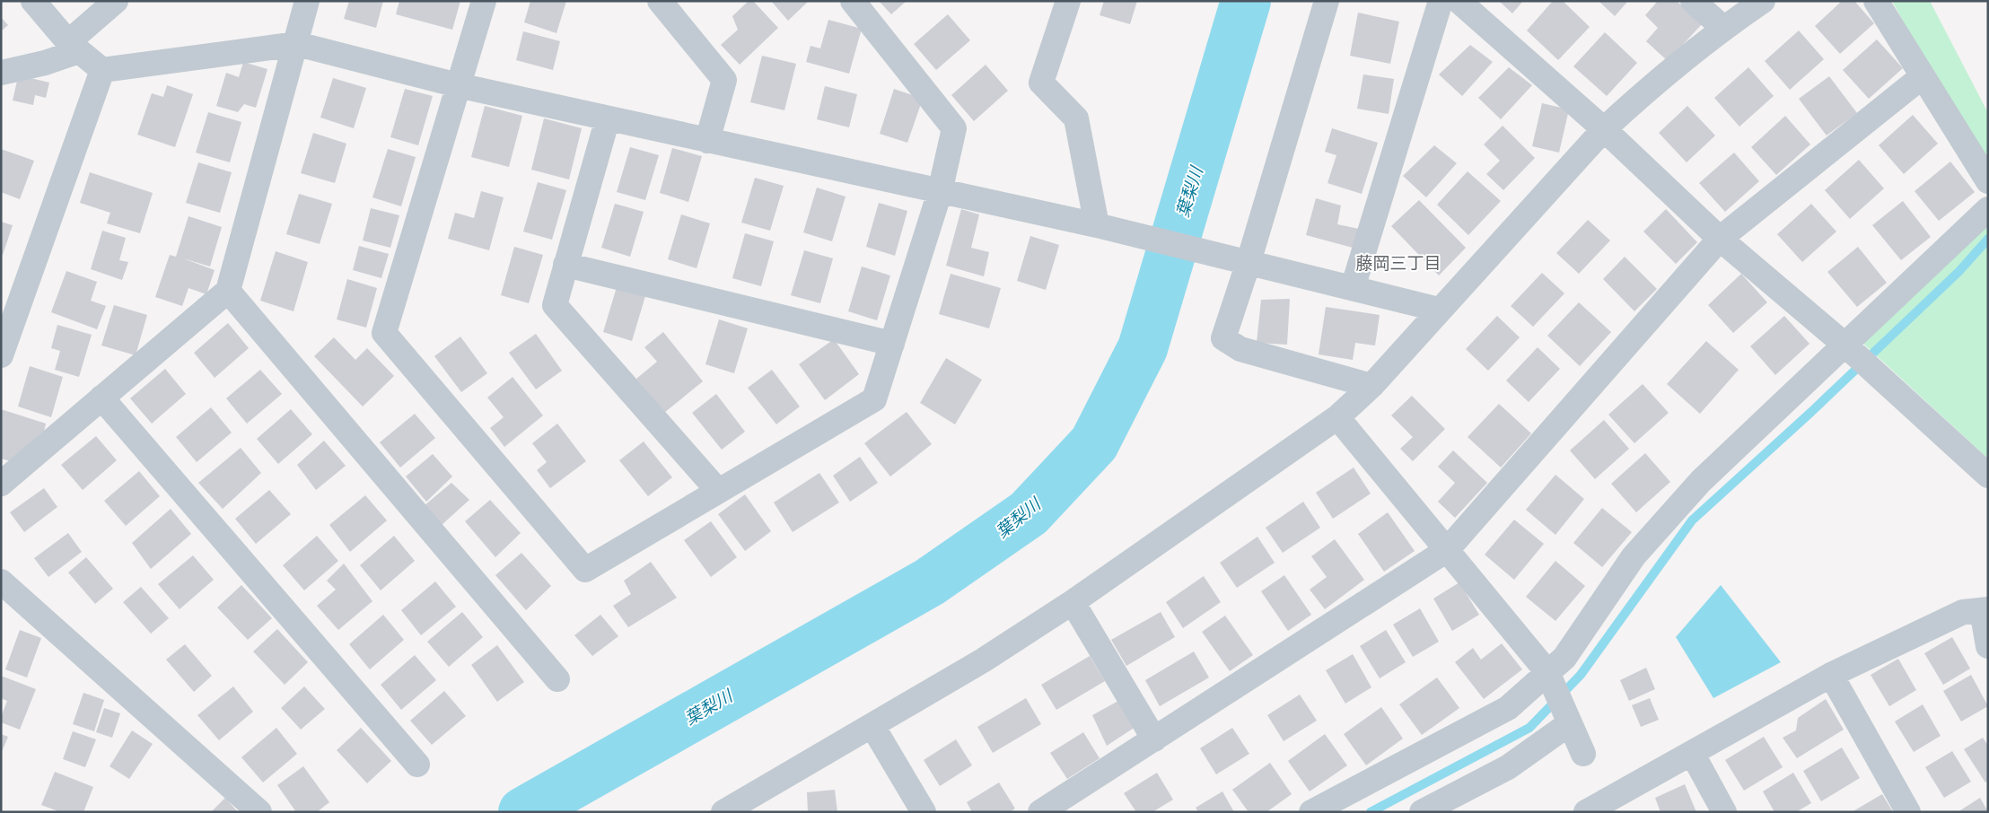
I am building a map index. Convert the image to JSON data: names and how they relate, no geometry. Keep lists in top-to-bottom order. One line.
{"districts":["藤岡三丁目"],"water":["葉梨川"]}
